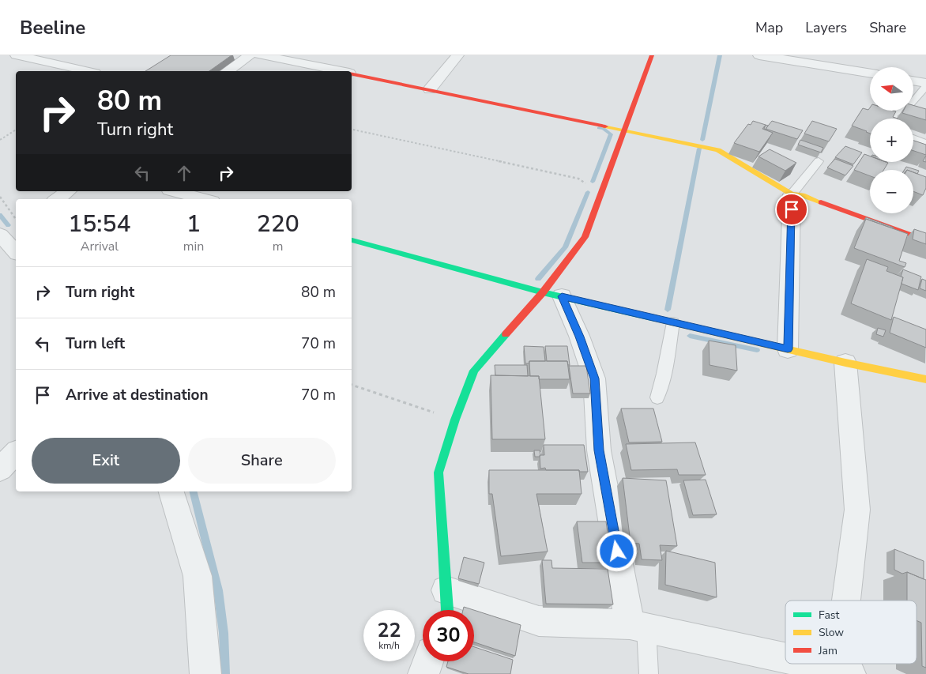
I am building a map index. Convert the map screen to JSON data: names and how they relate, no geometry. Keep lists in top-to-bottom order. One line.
{"legend":["Fast","Slow","Jam"],"north":"left","page":{"header":"Beeline","nav":["Map","Layers","Share"],"map_buttons":["+","−"],"turn":["80 m","Turn right"],"eta":["15:54","Arrival","1","min","220","m"],"list":[{"name":"Turn right","value":"80 m"},{"name":"Turn left","value":"70 m"},{"name":"Arrive at destination","value":"70 m"}],"buttons":["Exit","Share"],"speed":"22 km/h","limit":"30"}}
